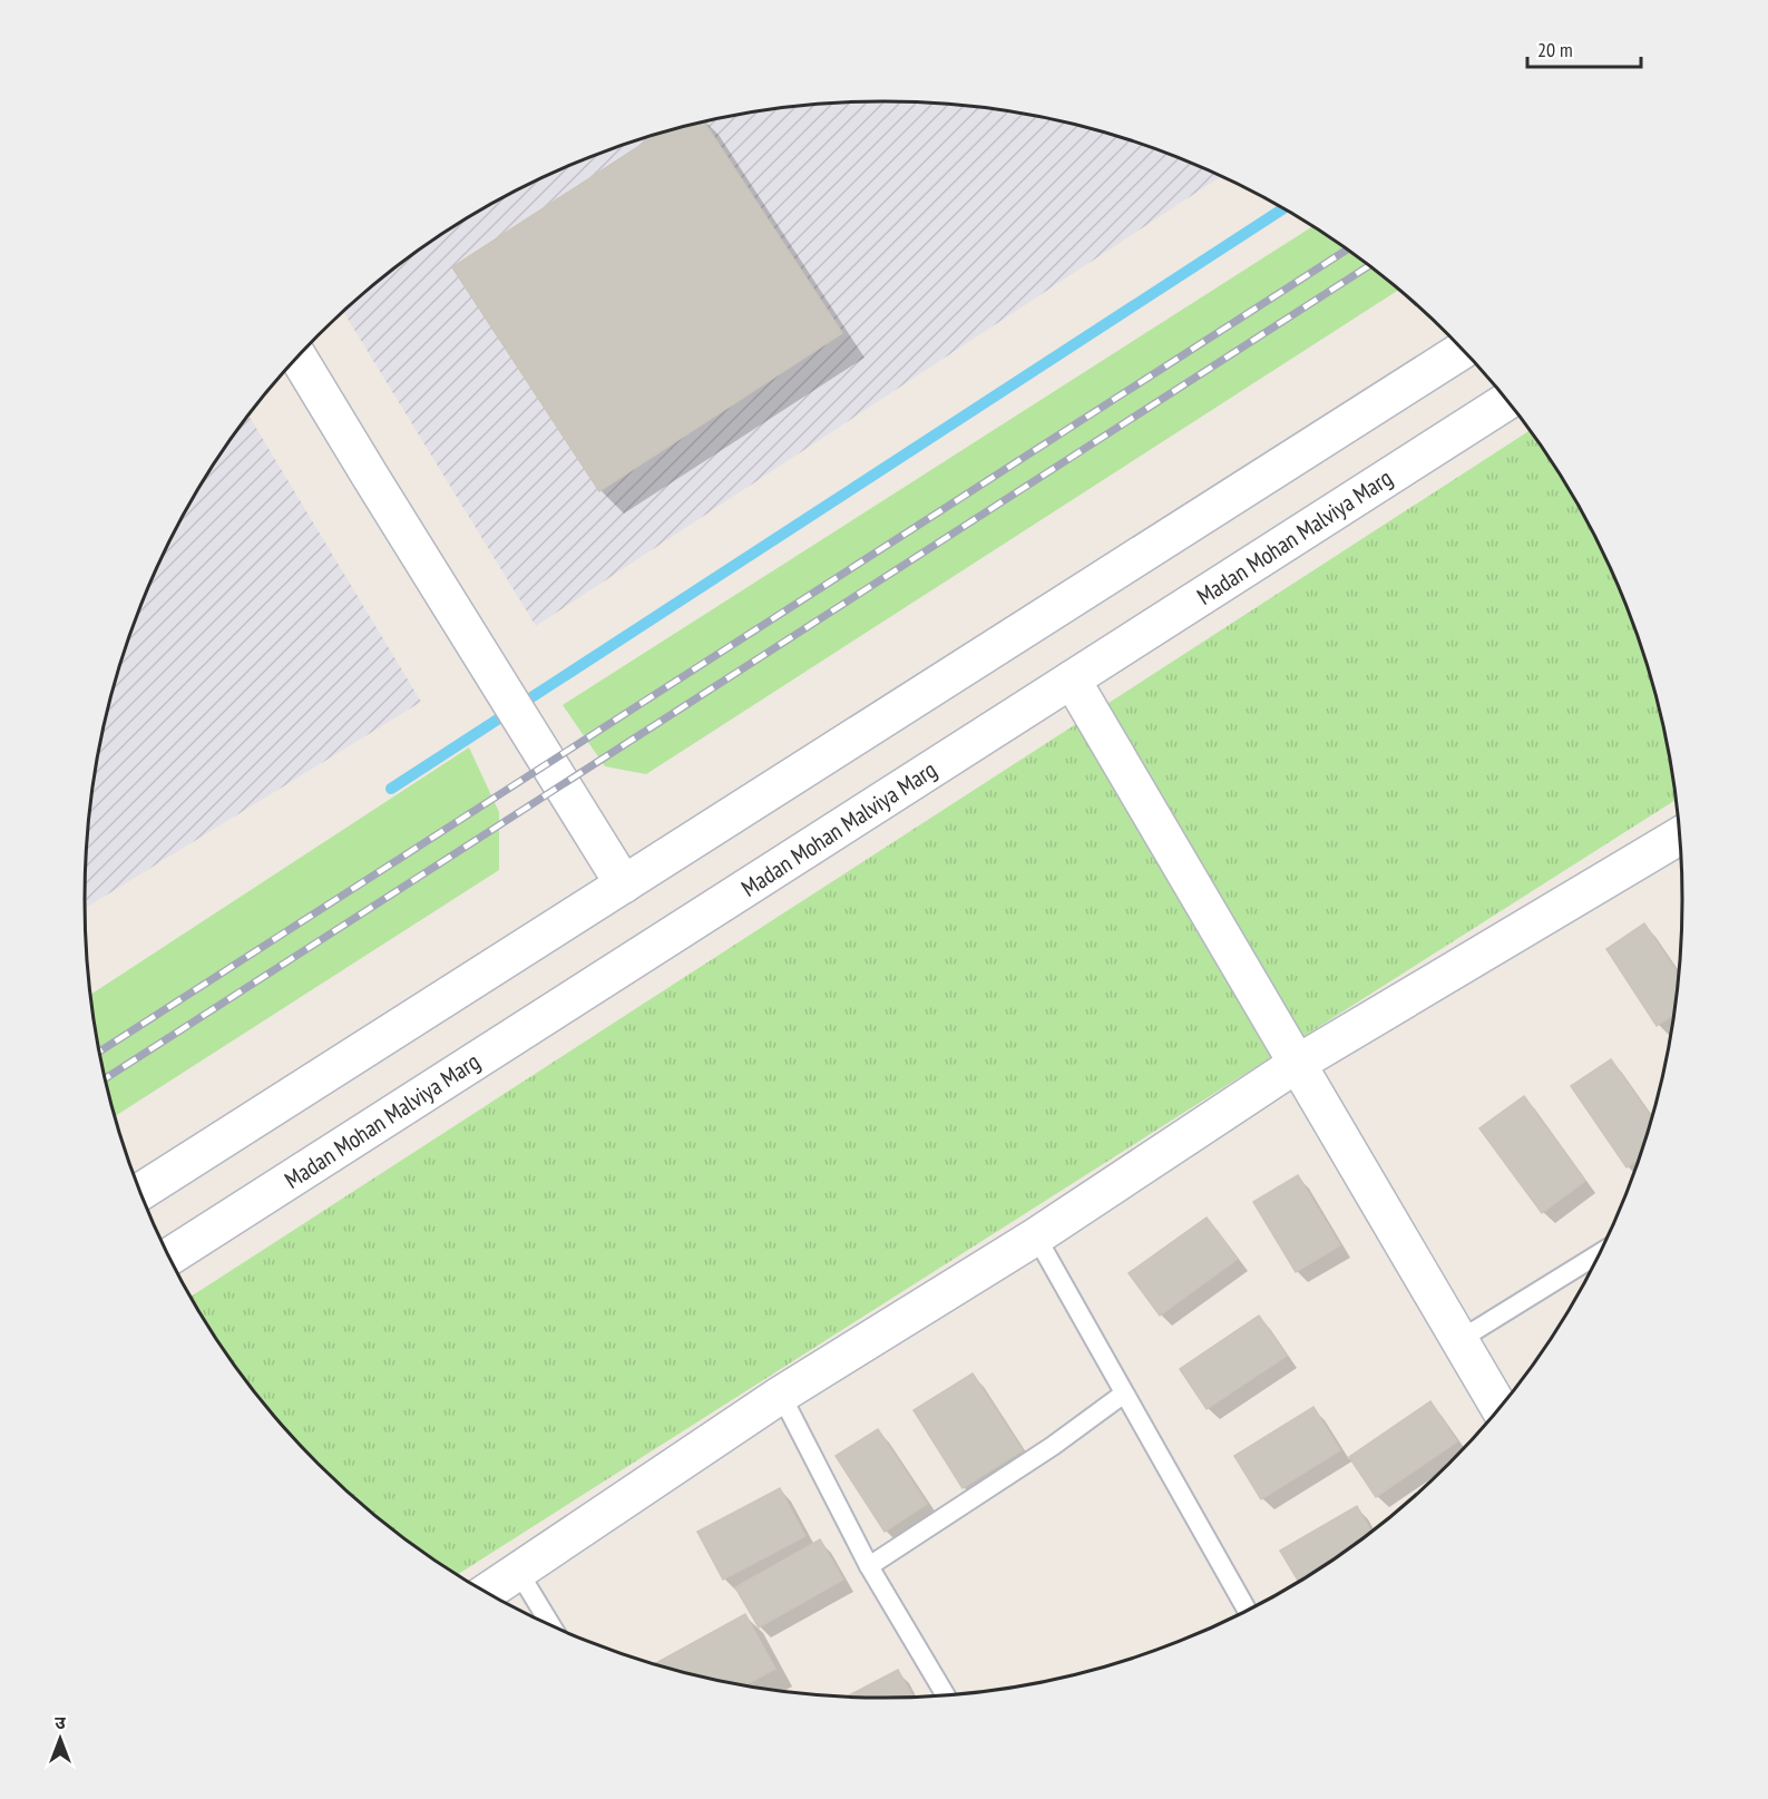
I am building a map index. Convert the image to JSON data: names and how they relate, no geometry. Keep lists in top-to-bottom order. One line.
{"streets":{"main road":["Madan Mohan Malviya Marg"]},"scale_bar":"20 m","north":"top"}
